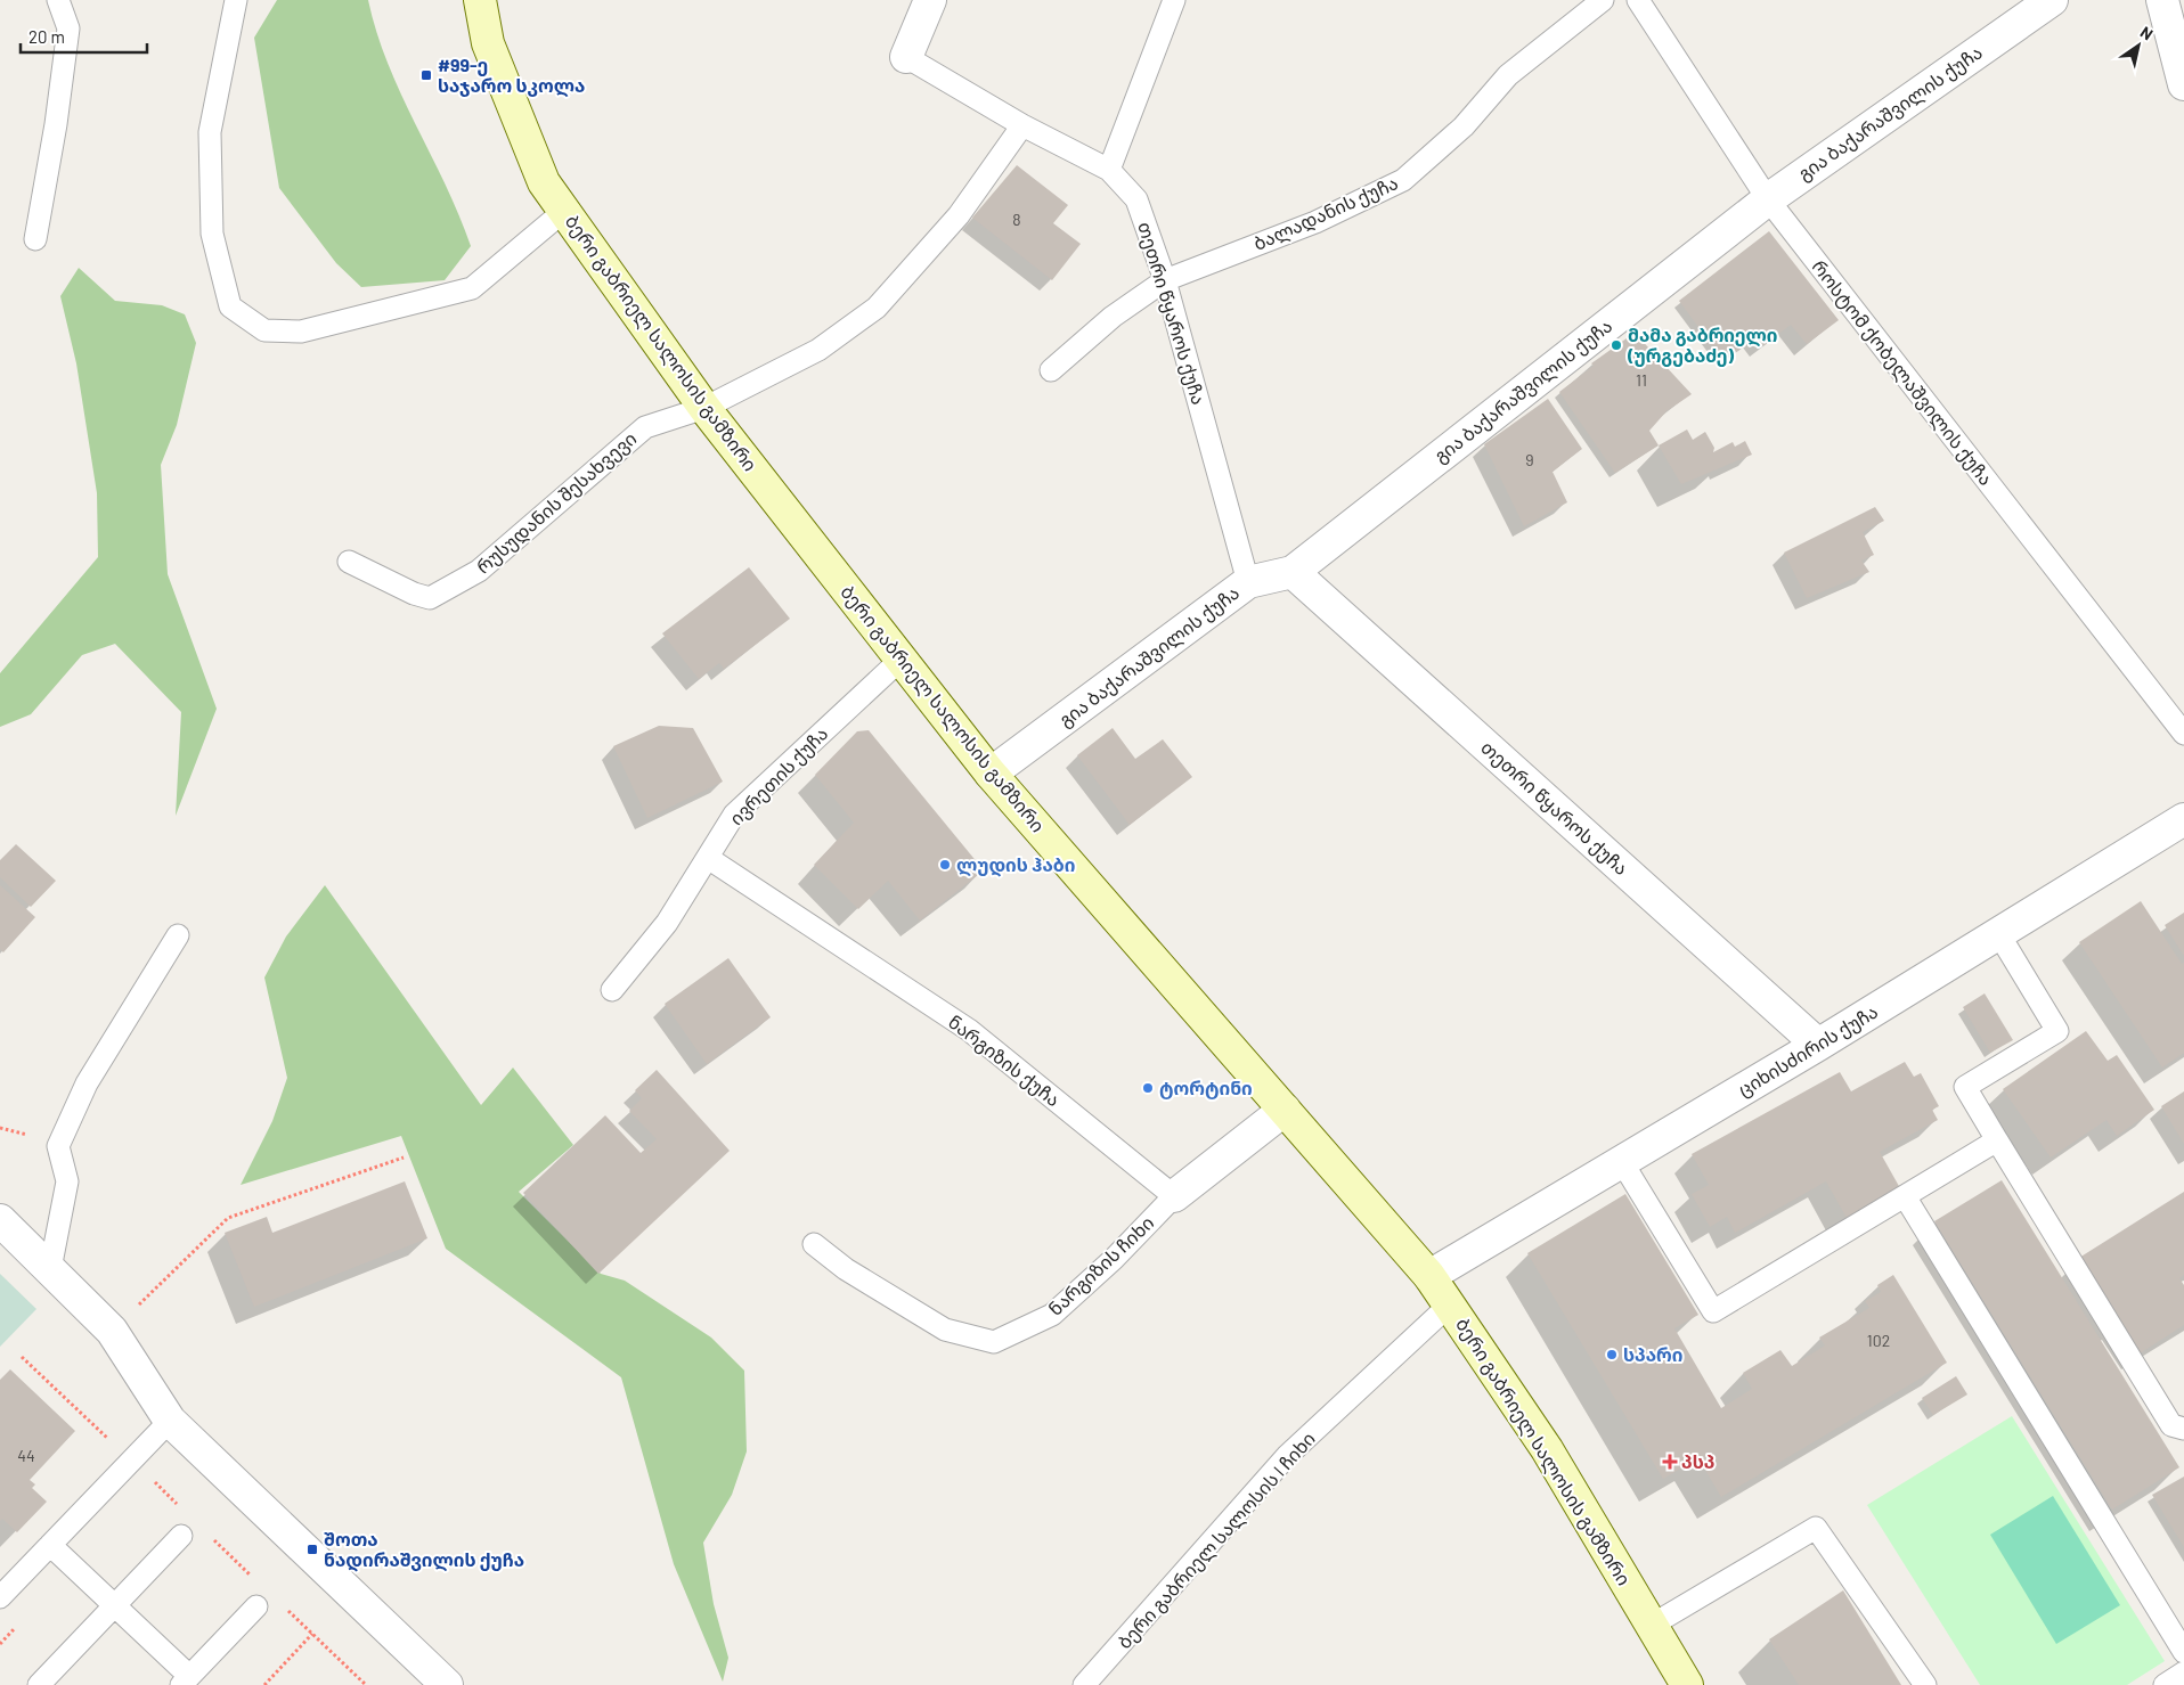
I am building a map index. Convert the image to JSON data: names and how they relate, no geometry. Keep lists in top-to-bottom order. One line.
{"streets":{"main road":["ბერი გაბრიელ სალოსის გამზირი"],"street":["გია ბაქარაშვილის ქუჩა","თეთრი წყაროს ქუჩა","ციხისძირის ქუჩა"],"lane":["ბალადანის ქუჩა","როსტომ ქობელაშვილის ქუჩა","რუსუდანის შესახვევი","ივრეთის ქუჩა","ნარგიზის ქუჩა","ნარგიზის ჩიხი","ბერი გაბრიელ სალოსის I ჩიხი"]},"crossings":[["გია ბაქარაშვილის ქუჩა","თეთრი წყაროს ქუჩა"],["გია ბაქარაშვილის ქუჩა","ბერი გაბრიელ სალოსის გამზირი"],["გია ბაქარაშვილის ქუჩა","როსტომ ქობელაშვილის ქუჩა"],["ბალადანის ქუჩა","თეთრი წყაროს ქუჩა"],["თეთრი წყაროს ქუჩა","ციხისძირის ქუჩა"],["ბერი გაბრიელ სალოსის გამზირი","რუსუდანის შესახვევი"],["ბერი გაბრიელ სალოსის გამზირი","ივრეთის ქუჩა"],["ბერი გაბრიელ სალოსის გამზირი","ციხისძირის ქუჩა"],["ბერი გაბრიელ სალოსის გამზირი","ბერი გაბრიელ სალოსის I ჩიხი"],["ივრეთის ქუჩა","ნარგიზის ქუჩა"],["ნარგიზის ქუჩა","ნარგიზის ჩიხი"]],"places":{"transit":["#99-ე საჯარო სკოლა","შოთა ნადირაშვილის ქუჩა"],"other":["მამა გაბრიელი (ურგებაძე)","ლუდის ჰაბი","ტორტინი","სპარი"],"health":["პსპ"]},"house_numbers":["8","11","9","102","44"],"scale_bar":"20 m","north":"top right"}
